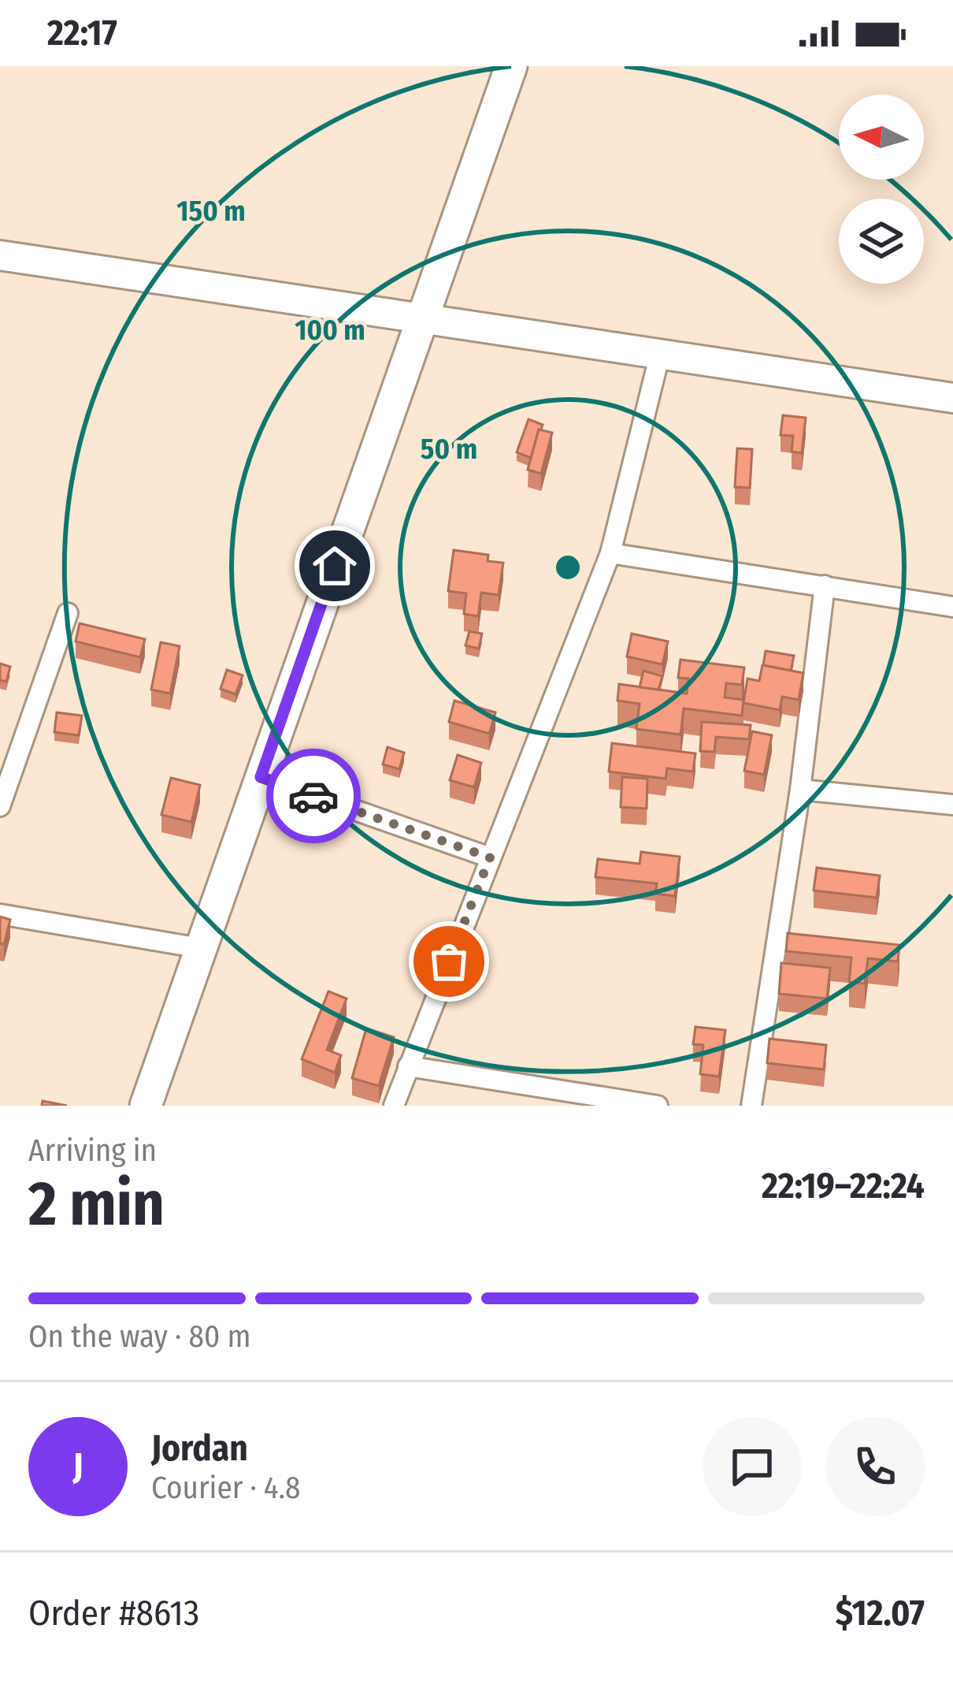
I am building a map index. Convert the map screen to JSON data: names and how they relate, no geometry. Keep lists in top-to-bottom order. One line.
{"north":"left","page":{"status":"22:17","heading":["2 min","Arriving in","22:19–22:24"],"panel":["Jordan","Courier · 4.8","Order #8613","$12.07"],"bar":"On the way · 80 m","round":"J"},"rings":["150 m","100 m","50 m"]}
